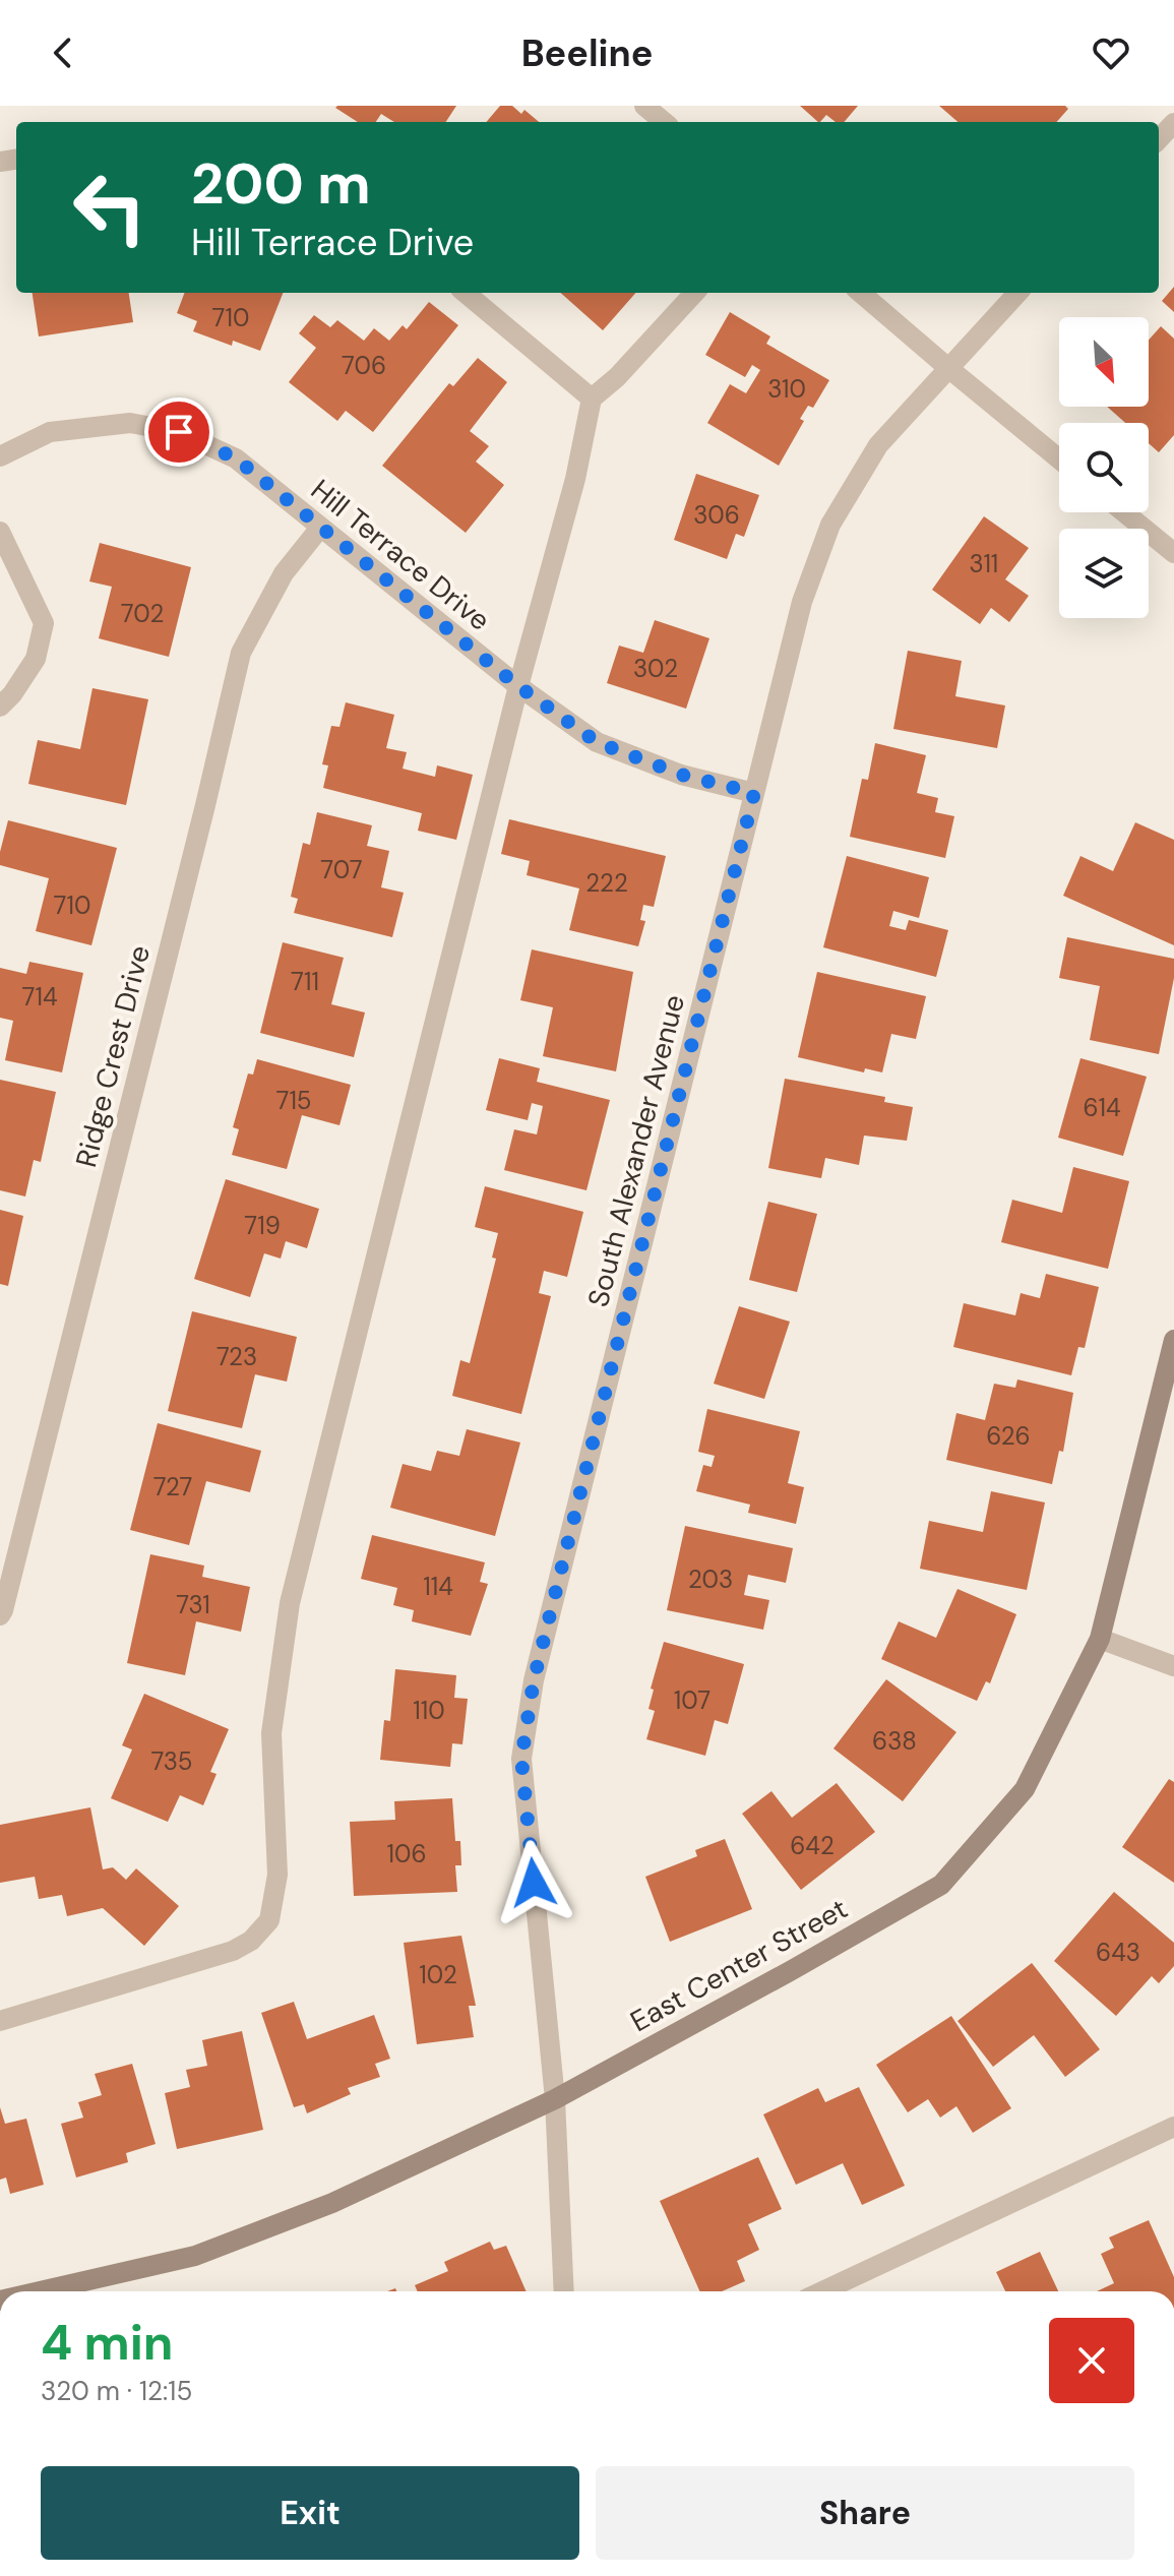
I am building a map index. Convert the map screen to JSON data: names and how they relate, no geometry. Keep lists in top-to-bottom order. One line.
{"streets":{"street":["Hill Terrace Drive","Ridge Crest Drive","South Alexander Avenue","East Center Street"]},"crossings":[["Hill Terrace Drive","Ridge Crest Drive"],["Hill Terrace Drive","South Alexander Avenue"],["South Alexander Avenue","East Center Street"]],"house_numbers":["710","706","310","306","311","702","302","707","222","710","711","714","715","614","719","723","626","727","203","114","731","107","110","638","735","642","106","643","102"],"north":"bottom right","page":{"header":"Beeline","turn":["200 m","Hill Terrace Drive"],"heading":["4 min","320 m · 12:15"],"buttons":["Exit","Share"]}}
